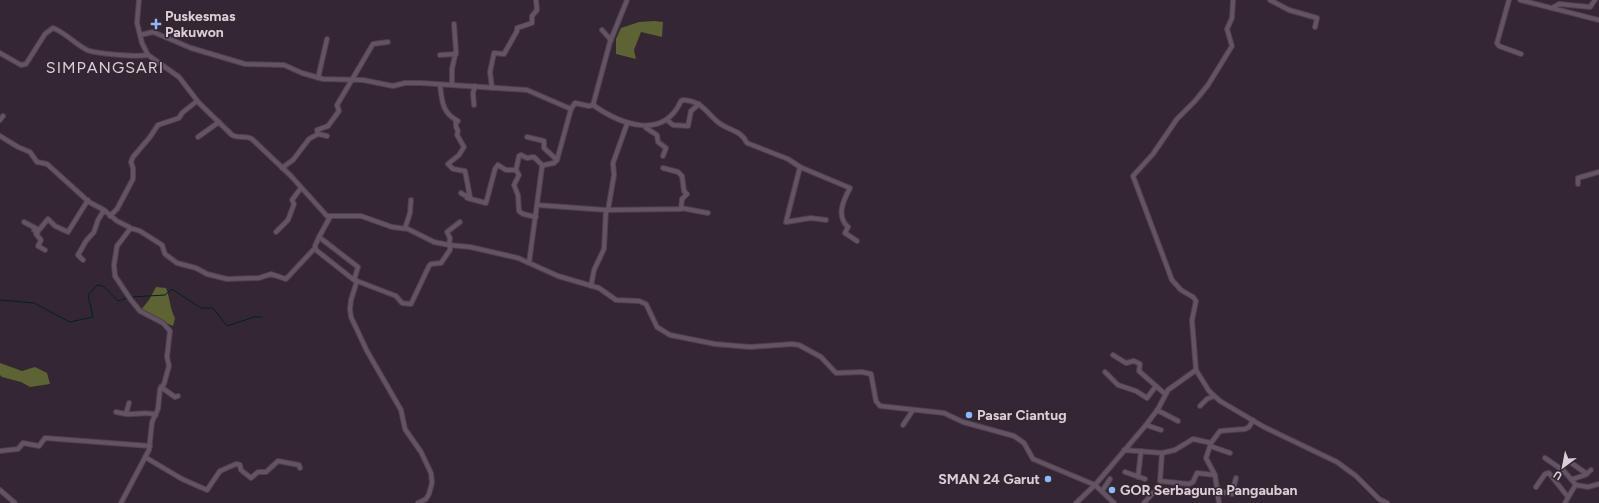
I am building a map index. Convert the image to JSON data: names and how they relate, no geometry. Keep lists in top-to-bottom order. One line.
{"districts":["SIMPANGSARI"],"places":{"health":["Puskesmas Pakuwon"],"other":["Pasar Ciantug","SMAN 24 Garut","GOR Serbaguna Pangauban"]},"north":"bottom left"}
